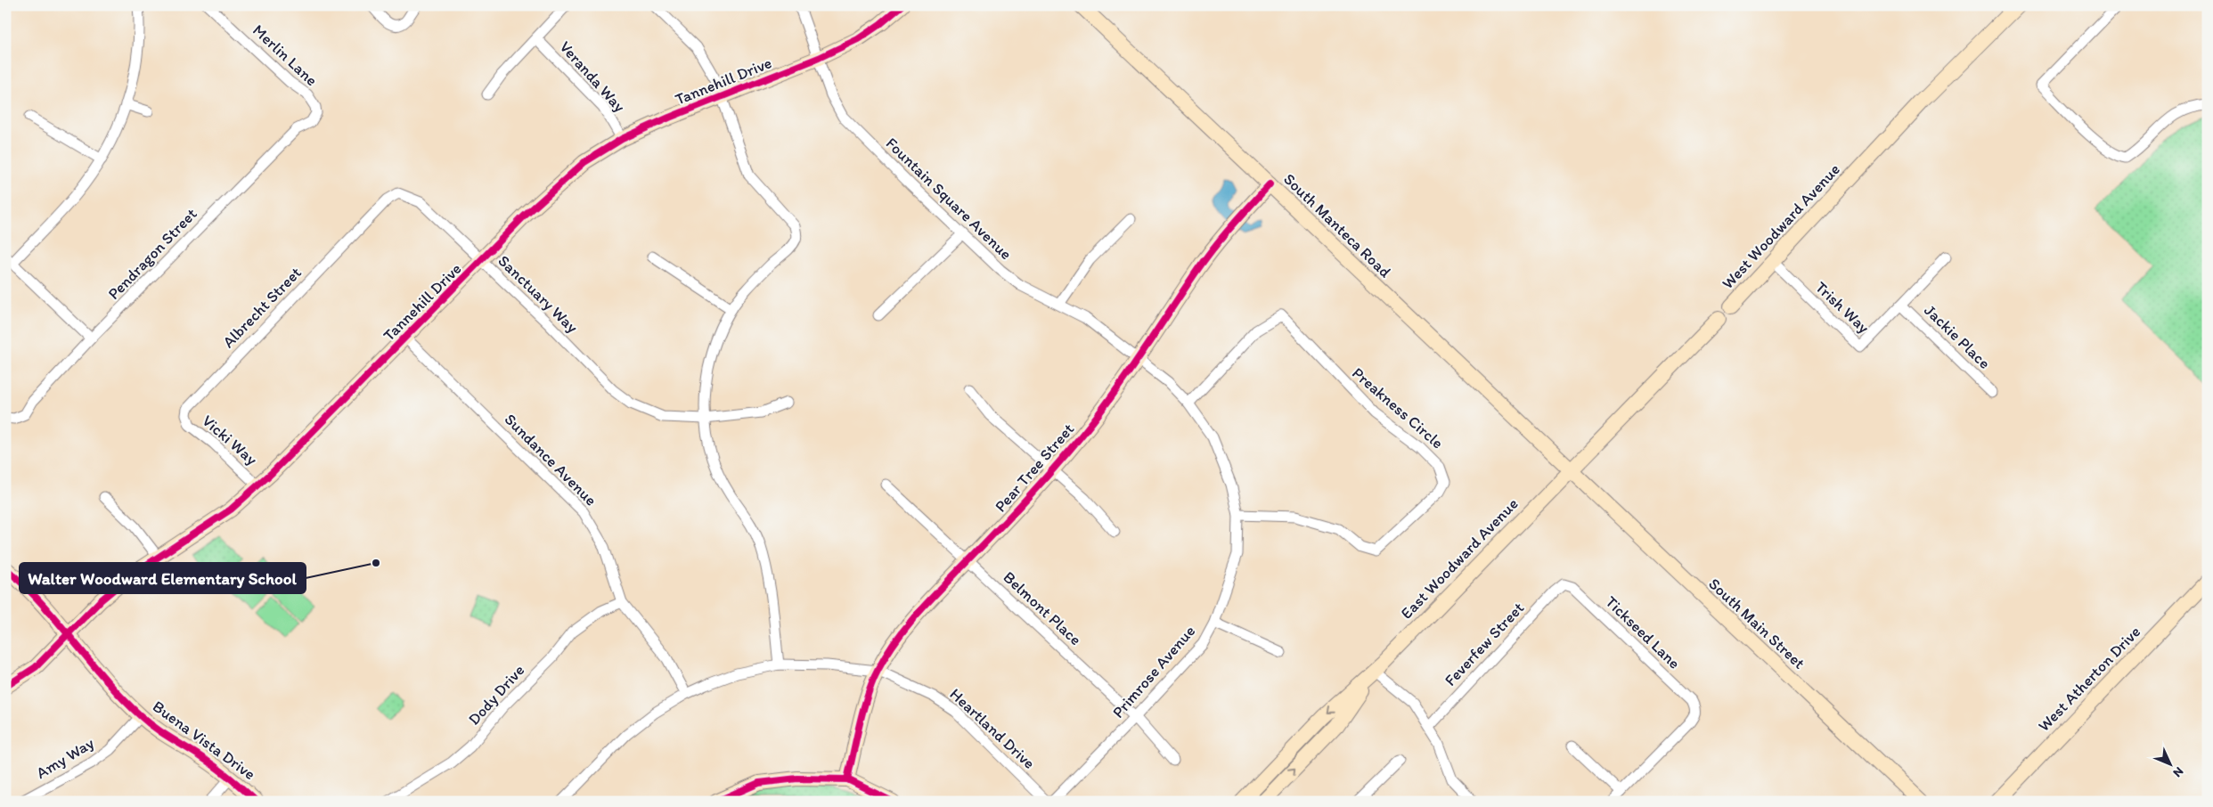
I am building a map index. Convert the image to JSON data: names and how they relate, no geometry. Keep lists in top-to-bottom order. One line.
{"streets":{"street":["Merlin Lane","Veranda Way","Tannehill Drive","Fountain Square Avenue","South Manteca Road","West Woodward Avenue","Pendragon Street","Sanctuary Way","Albrecht Street","Trish Way","Jackie Place","Preakness Circle","Vicki Way","Sundance Avenue","Pear Tree Street","East Woodward Avenue","Belmont Place","South Main Street","Tickseed Lane","Feverfew Street","Primrose Avenue","West Atherton Drive","Dody Drive","Heartland Drive","Buena Vista Drive","Amy Way"]},"crossings":[["Merlin Lane","Pendragon Street"],["Veranda Way","Tannehill Drive"],["Tannehill Drive","Fountain Square Avenue"],["Tannehill Drive","Sanctuary Way"],["Tannehill Drive","Vicki Way"],["Tannehill Drive","Sundance Avenue"],["Tannehill Drive","Buena Vista Drive"],["Fountain Square Avenue","Pear Tree Street"],["Fountain Square Avenue","Primrose Avenue"],["South Manteca Road","West Woodward Avenue"],["South Manteca Road","Pear Tree Street"],["South Manteca Road","East Woodward Avenue"],["South Manteca Road","South Main Street"],["West Woodward Avenue","Trish Way"],["West Woodward Avenue","East Woodward Avenue"],["West Woodward Avenue","South Main Street"],["Sanctuary Way","Albrecht Street"],["Albrecht Street","Vicki Way"],["Trish Way","Jackie Place"],["Preakness Circle","Primrose Avenue"],["Sundance Avenue","Dody Drive"],["Sundance Avenue","Heartland Drive"],["Pear Tree Street","Belmont Place"],["Pear Tree Street","Primrose Avenue"],["Pear Tree Street","Heartland Drive"],["East Woodward Avenue","South Main Street"],["Belmont Place","Primrose Avenue"],["Tickseed Lane","Feverfew Street"],["Buena Vista Drive","Amy Way"]],"places":["Walter Woodward Elementary School"],"north":"bottom right"}
